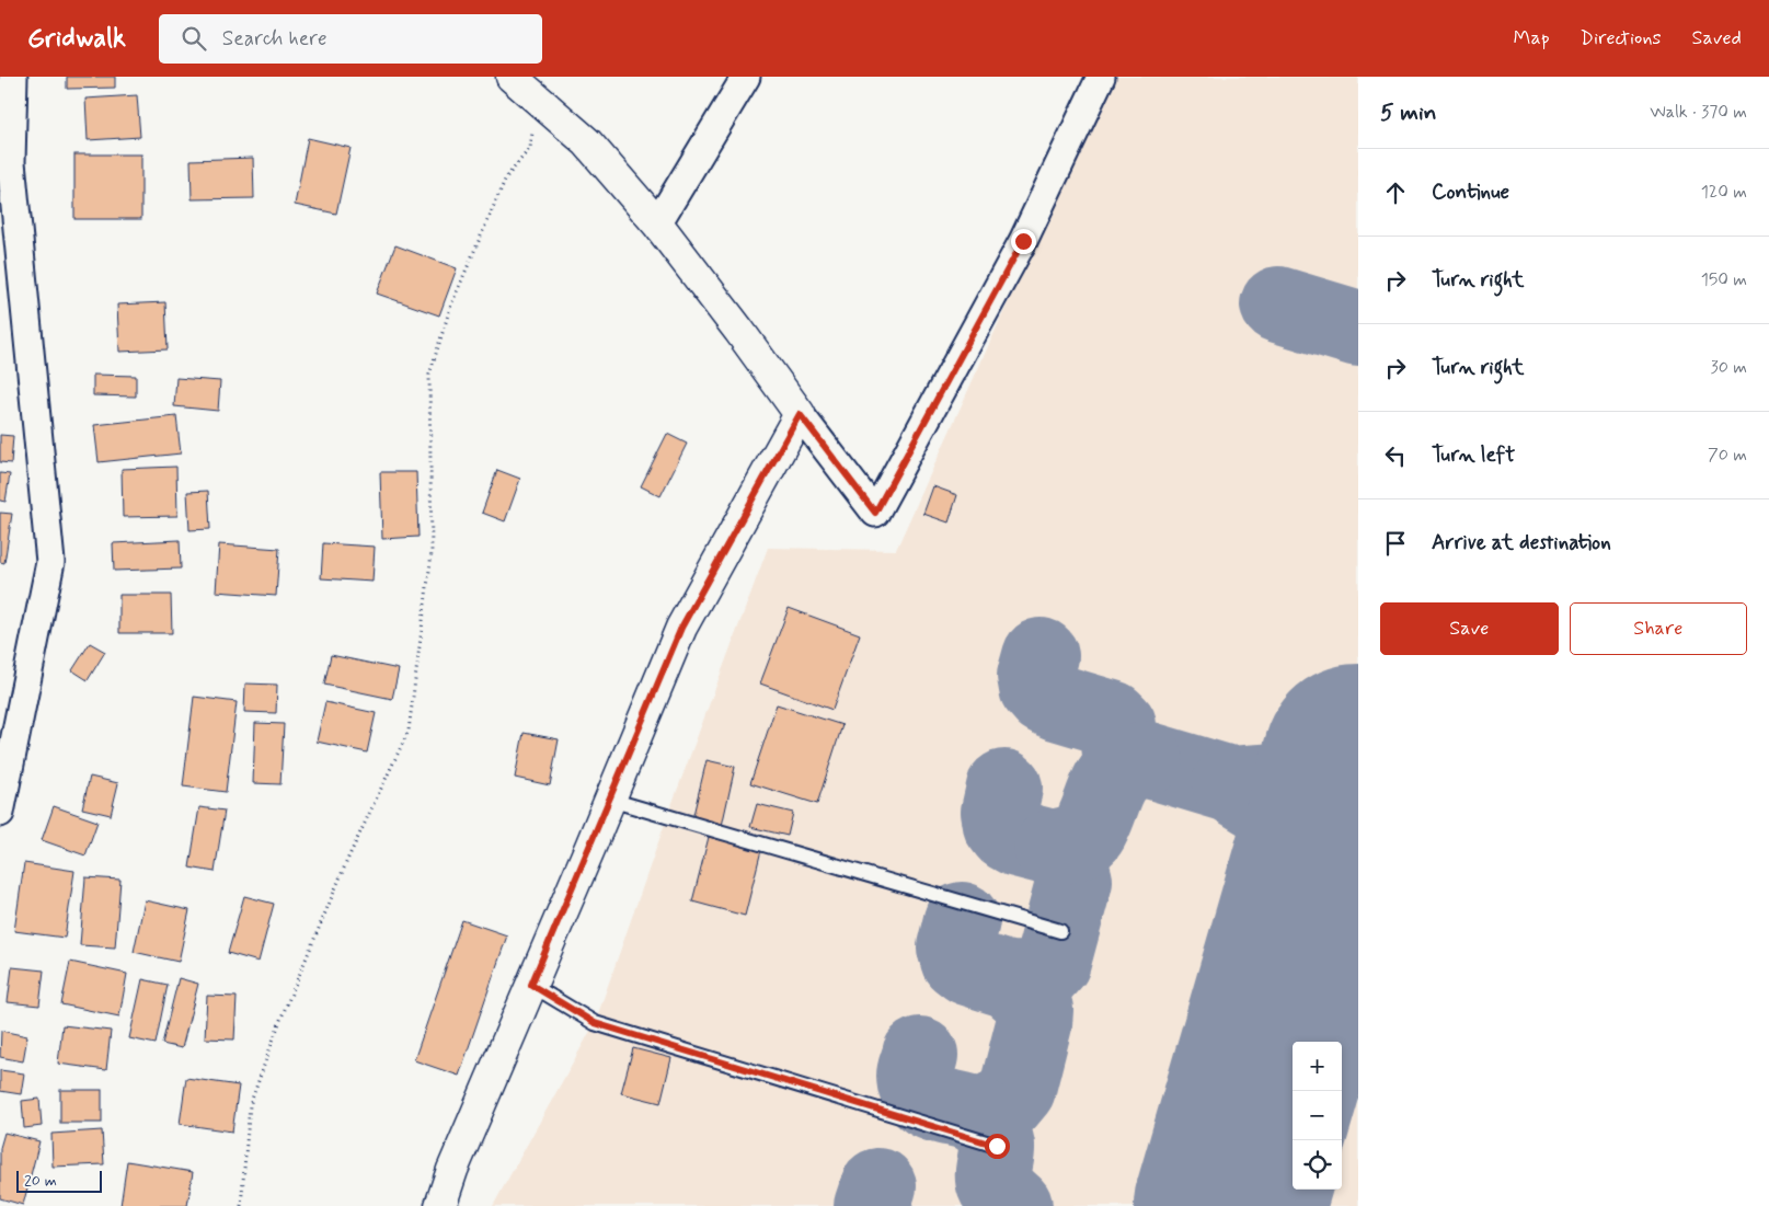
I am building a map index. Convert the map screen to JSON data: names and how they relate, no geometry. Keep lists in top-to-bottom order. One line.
{"scale_bar":"20 m","page":{"header":"Gridwalk","search":"Search here","nav":["Map","Directions","Saved"],"heading":["5 min","Walk · 370 m"],"list":[["Continue","120 m"],["Turn right","150 m"],["Turn right","30 m"],["Turn left","70 m"],"Arrive at destination"],"buttons":["Save","Share"],"map_buttons":["+","−"],"scale":"20 m"}}
